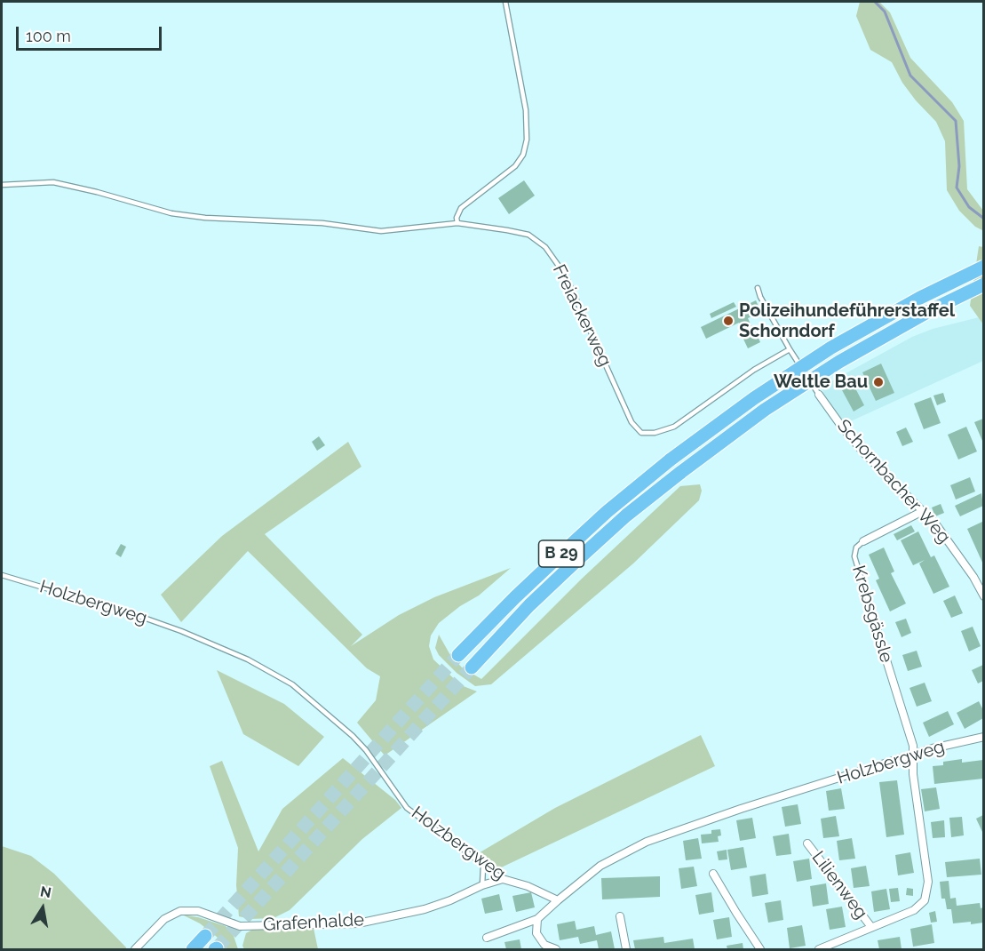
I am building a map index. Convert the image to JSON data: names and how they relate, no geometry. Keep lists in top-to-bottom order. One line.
{"streets":{"highway":["B 29"],"street":["Schornbacher Weg","Holzbergweg","Krebsgässle","Lilienweg","Grafenhalde"],"lane":["Freiackerweg"]},"crossings":[["Schornbacher Weg","Krebsgässle"],["Holzbergweg","Krebsgässle"],["Holzbergweg","Grafenhalde"],["Krebsgässle","Lilienweg"]],"places":["Polizeihundeführerstaffel Schorndorf","Weltle Bau"],"scale_bar":"100 m","north":"top"}
